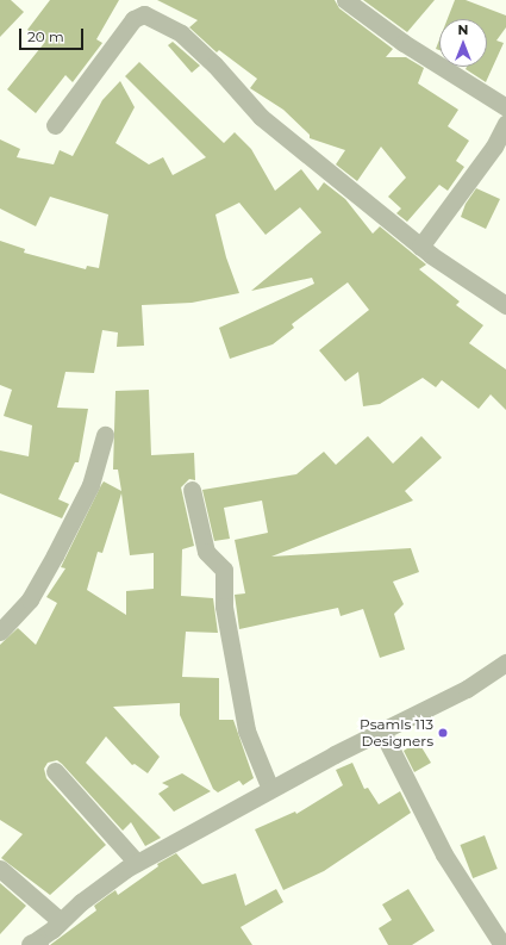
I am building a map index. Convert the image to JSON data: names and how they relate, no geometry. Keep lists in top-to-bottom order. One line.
{"places":["Psamls 113 Designers"],"scale_bar":"20 m","north":"top"}
